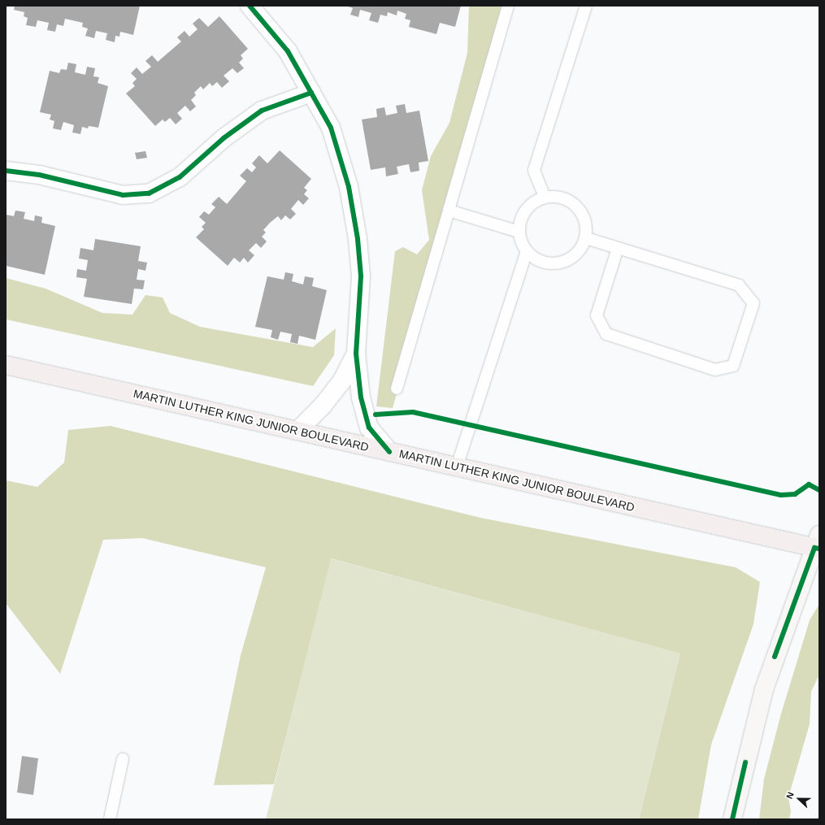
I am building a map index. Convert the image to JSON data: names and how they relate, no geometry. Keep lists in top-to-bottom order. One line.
{"streets":{"main road":["MARTIN LUTHER KING JUNIOR BOULEVARD"]},"north":"left"}
